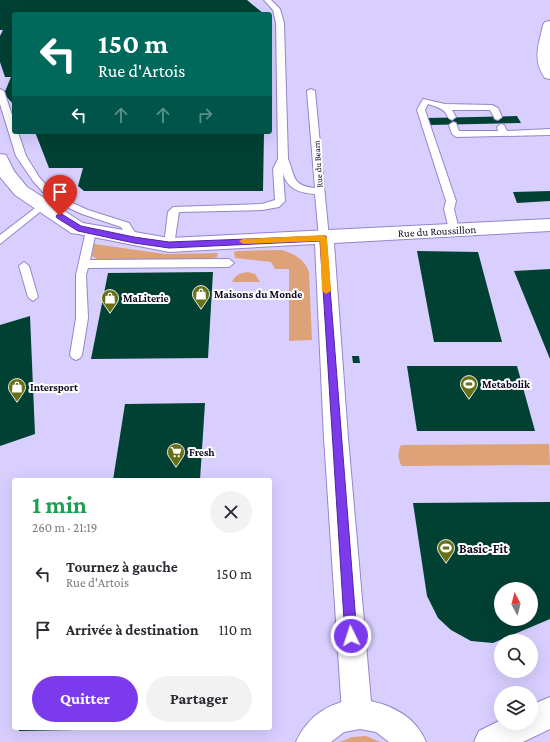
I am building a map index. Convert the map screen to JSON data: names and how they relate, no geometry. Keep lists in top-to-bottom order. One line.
{"streets":{"street":["Rue du Roussillon"],"lane":["Rue du Bearn"]},"crossings":[["Rue du Bearn","Rue du Roussillon"]],"places":{"shop":["Maisons du Monde","MaLiterie","Intersport"],"sports":["Metabolik","Basic-Fit"],"supermarket":["Fresh"]},"north":"top","page":{"turn":["150 m","Rue d'Artois"],"heading":["1 min","260 m · 21:19"],"list":[{"name":"Tournez à gauche","note":"Rue d'Artois","value":"150 m"},{"name":"Arrivée à destination","value":"110 m"}],"buttons":["Quitter","Partager"]}}
